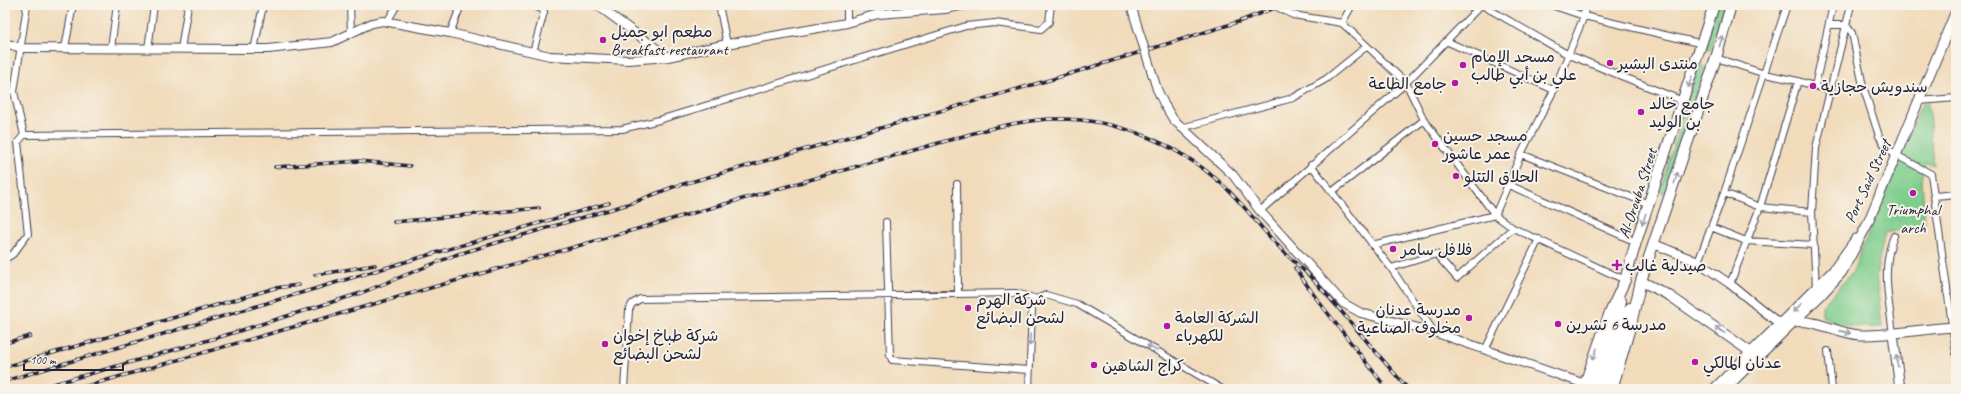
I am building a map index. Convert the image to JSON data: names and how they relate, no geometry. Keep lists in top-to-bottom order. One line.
{"streets":{"main road":["Port Said Street","Al-Orouba Street"]},"places":{"other":["مطعم ابو جميل Breakfast restaurant","منتدى البشير","مسجد الإمام علي بن أبي طالب","جامع الطاعة","سندويش حجازية","جامع خالد بن الوليد","مسجد حسين عمر عاشور","الحلاق التتلو","Triumphal arch","فلافل سامر","شركة الهرم لشحن البضائع","مدرسة عدنان مخلوف الصناعية","مدرسة 6 تشرين","الشركة العامة للكهرباء","شركة طباخ إخوان لشحن البضائع","عدنان المالكي","كراج الشاهين"],"health":["صيدلية غالب"]},"scale_bar":"100 m"}
